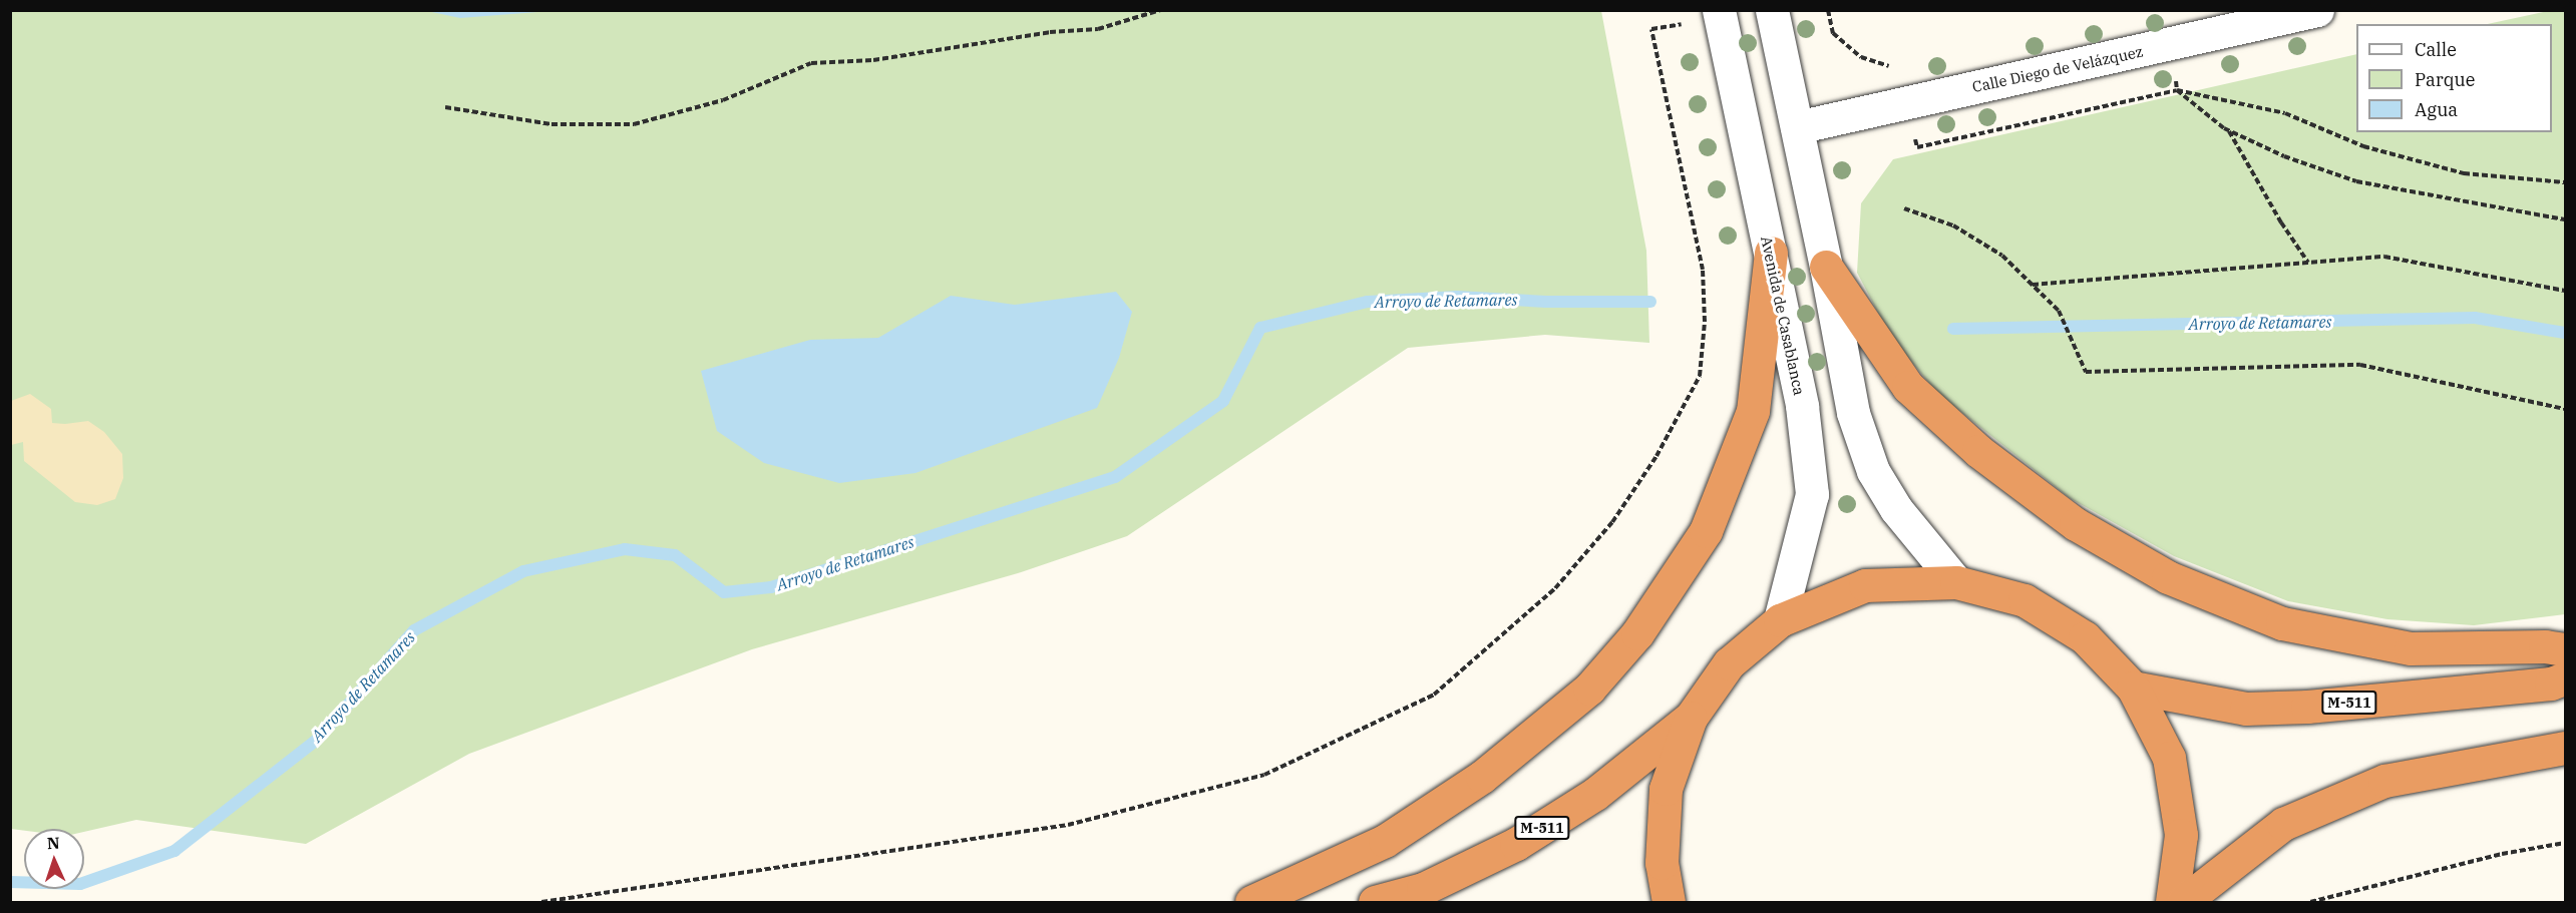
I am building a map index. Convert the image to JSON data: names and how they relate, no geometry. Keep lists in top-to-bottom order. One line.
{"streets":{"highway":["M-511"],"street":["Calle Diego de Velázquez","Avenida de Casablanca"]},"crossings":[["Avenida de Casablanca","M-511"]],"water":["Arroyo de Retamares"],"legend":["Calle","Parque","Agua"],"north":"top"}
